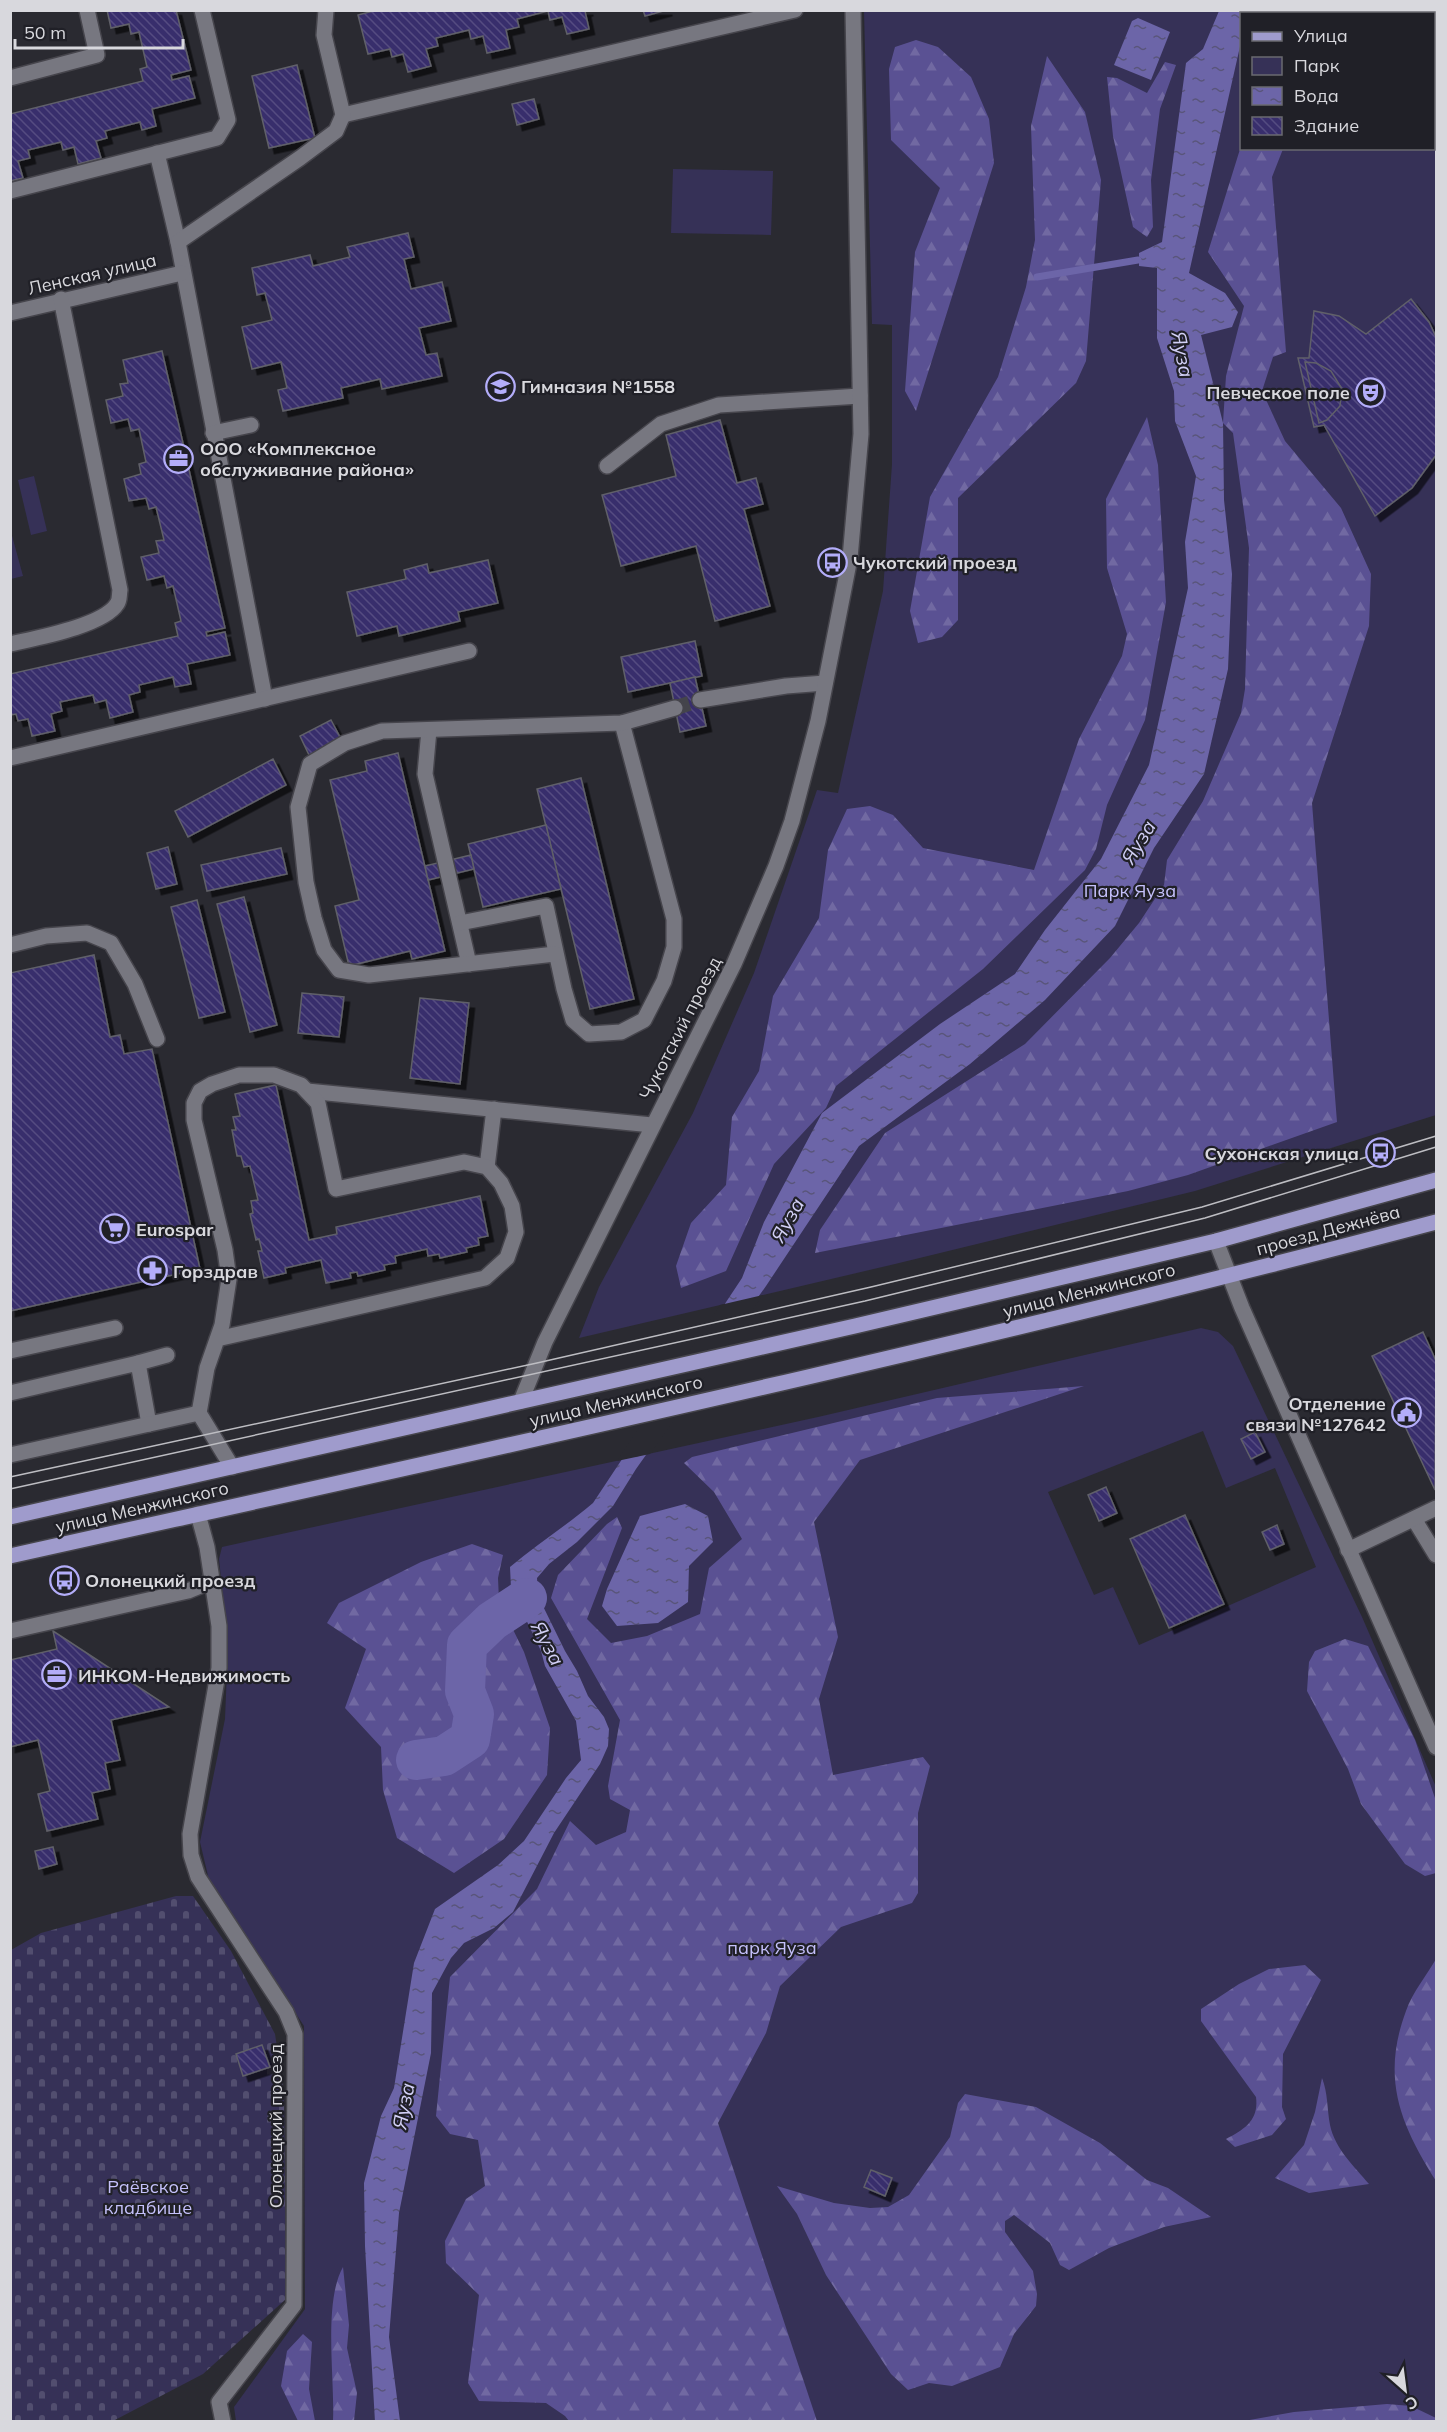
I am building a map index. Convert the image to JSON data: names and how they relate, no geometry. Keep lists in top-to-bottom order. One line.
{"streets":{"main road":["проезд Дежнёва","улица Менжинского"],"street":["Ленская улица","Чукотский проезд","Олонецкий проезд"]},"crossings":[["Чукотский проезд","улица Менжинского"],["проезд Дежнёва","улица Менжинского"],["улица Менжинского","Олонецкий проезд"]],"water":["Яуза"],"parks":["Парк Яуза","парк Яуза","Раёвское кладбище"],"places":{"school or university":["Гимназия №1558"],"theatre":["Певческое поле"],"office":["ООО «Комплексное обслуживание района»","ИНКОМ-Недвижимость"],"bus stop":["Чукотский проезд","Сухонская улица","Олонецкий проезд"],"supermarket":["Eurospar"],"pharmacy":["Горздрав"],"public building":["Отделение связи №127642"]},"legend":["Улица","Парк","Вода","Здание"],"scale_bar":"50 m","north":"bottom right"}
